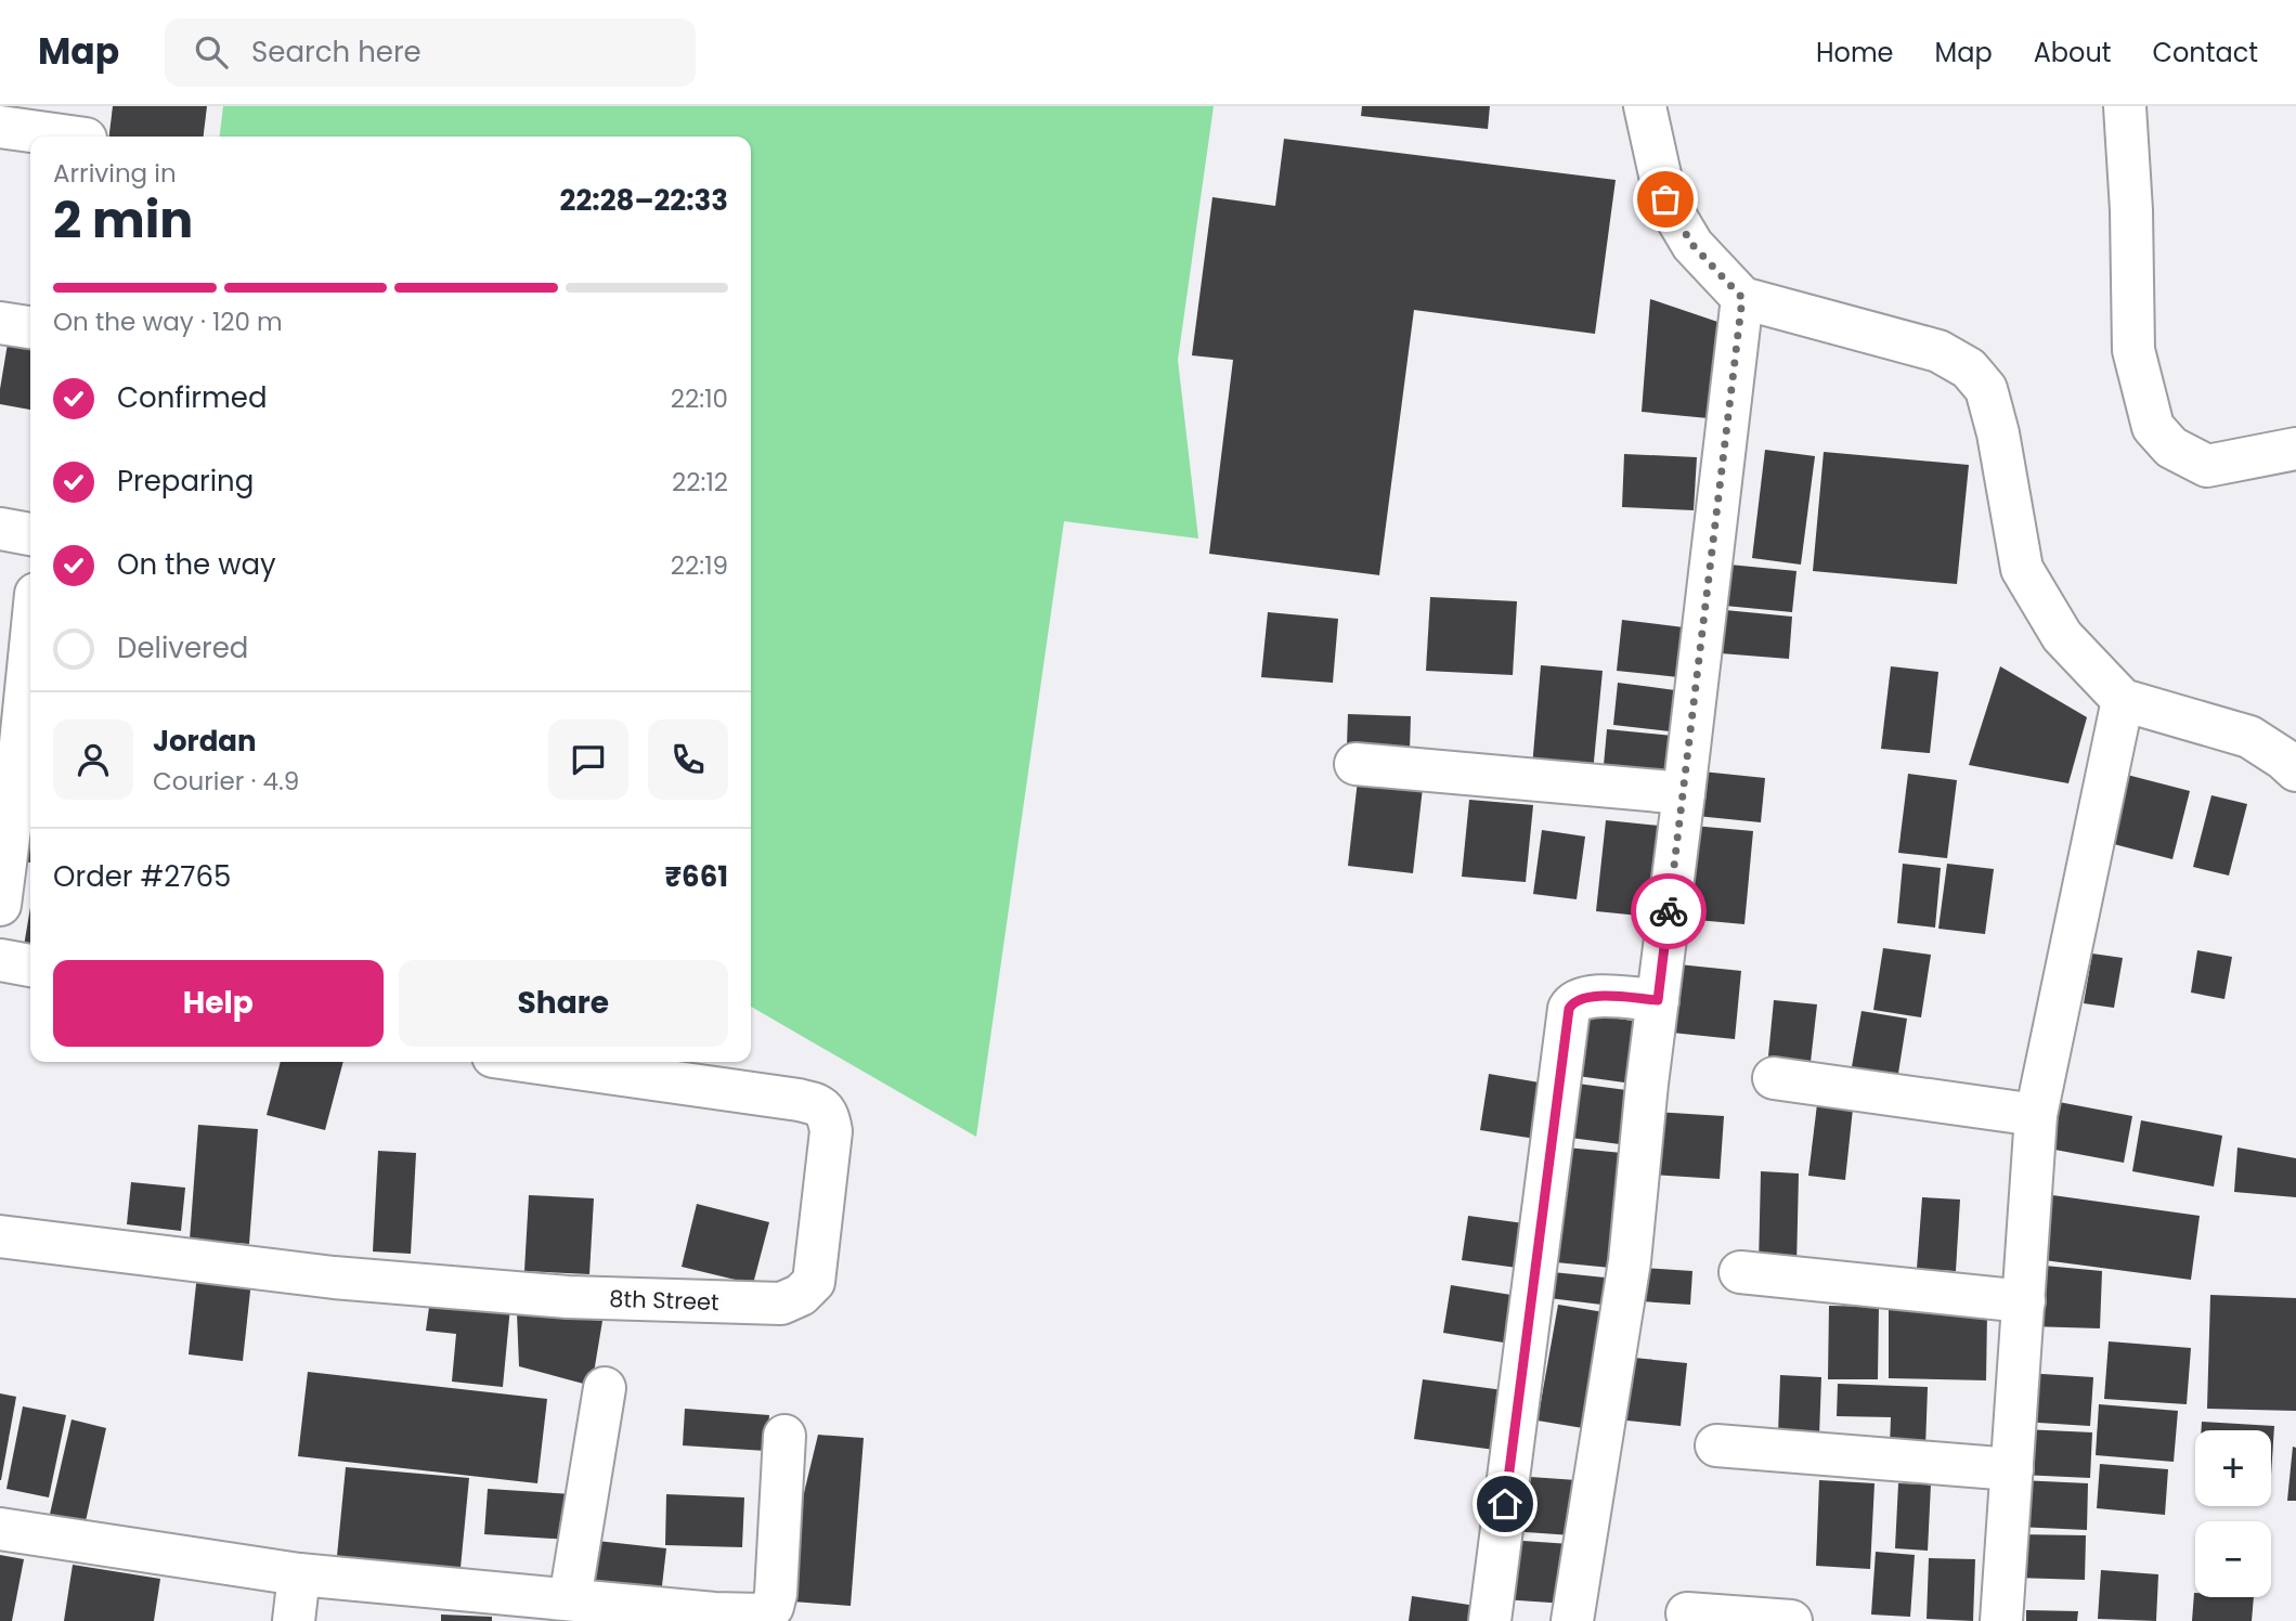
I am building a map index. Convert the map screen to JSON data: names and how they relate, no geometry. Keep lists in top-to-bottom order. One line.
{"streets":{"street":["8th Street"]},"page":{"header":"Map","search":"Search here","nav":["Home","Map","About","Contact"],"heading":["2 min","Arriving in","22:28–22:33"],"panel":["Jordan","Courier · 4.9","Order #2765","₹661"],"bar":"On the way · 120 m","list":[["Confirmed","22:10"],["Preparing","22:12"],["On the way","22:19"],"Delivered"],"buttons":["Help","Share"],"map_buttons":["+","−"]}}
